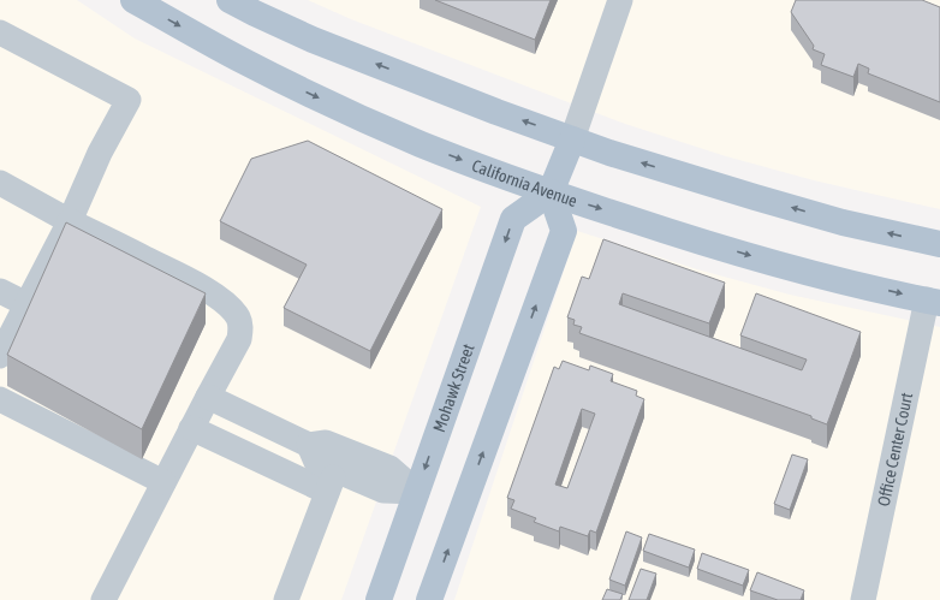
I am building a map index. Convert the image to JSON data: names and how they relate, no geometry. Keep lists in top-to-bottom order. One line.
{"streets":{"main road":["California Avenue","Mohawk Street"],"street":["Office Center Court"]},"crossings":[["California Avenue","Mohawk Street"],["California Avenue","Office Center Court"]]}
